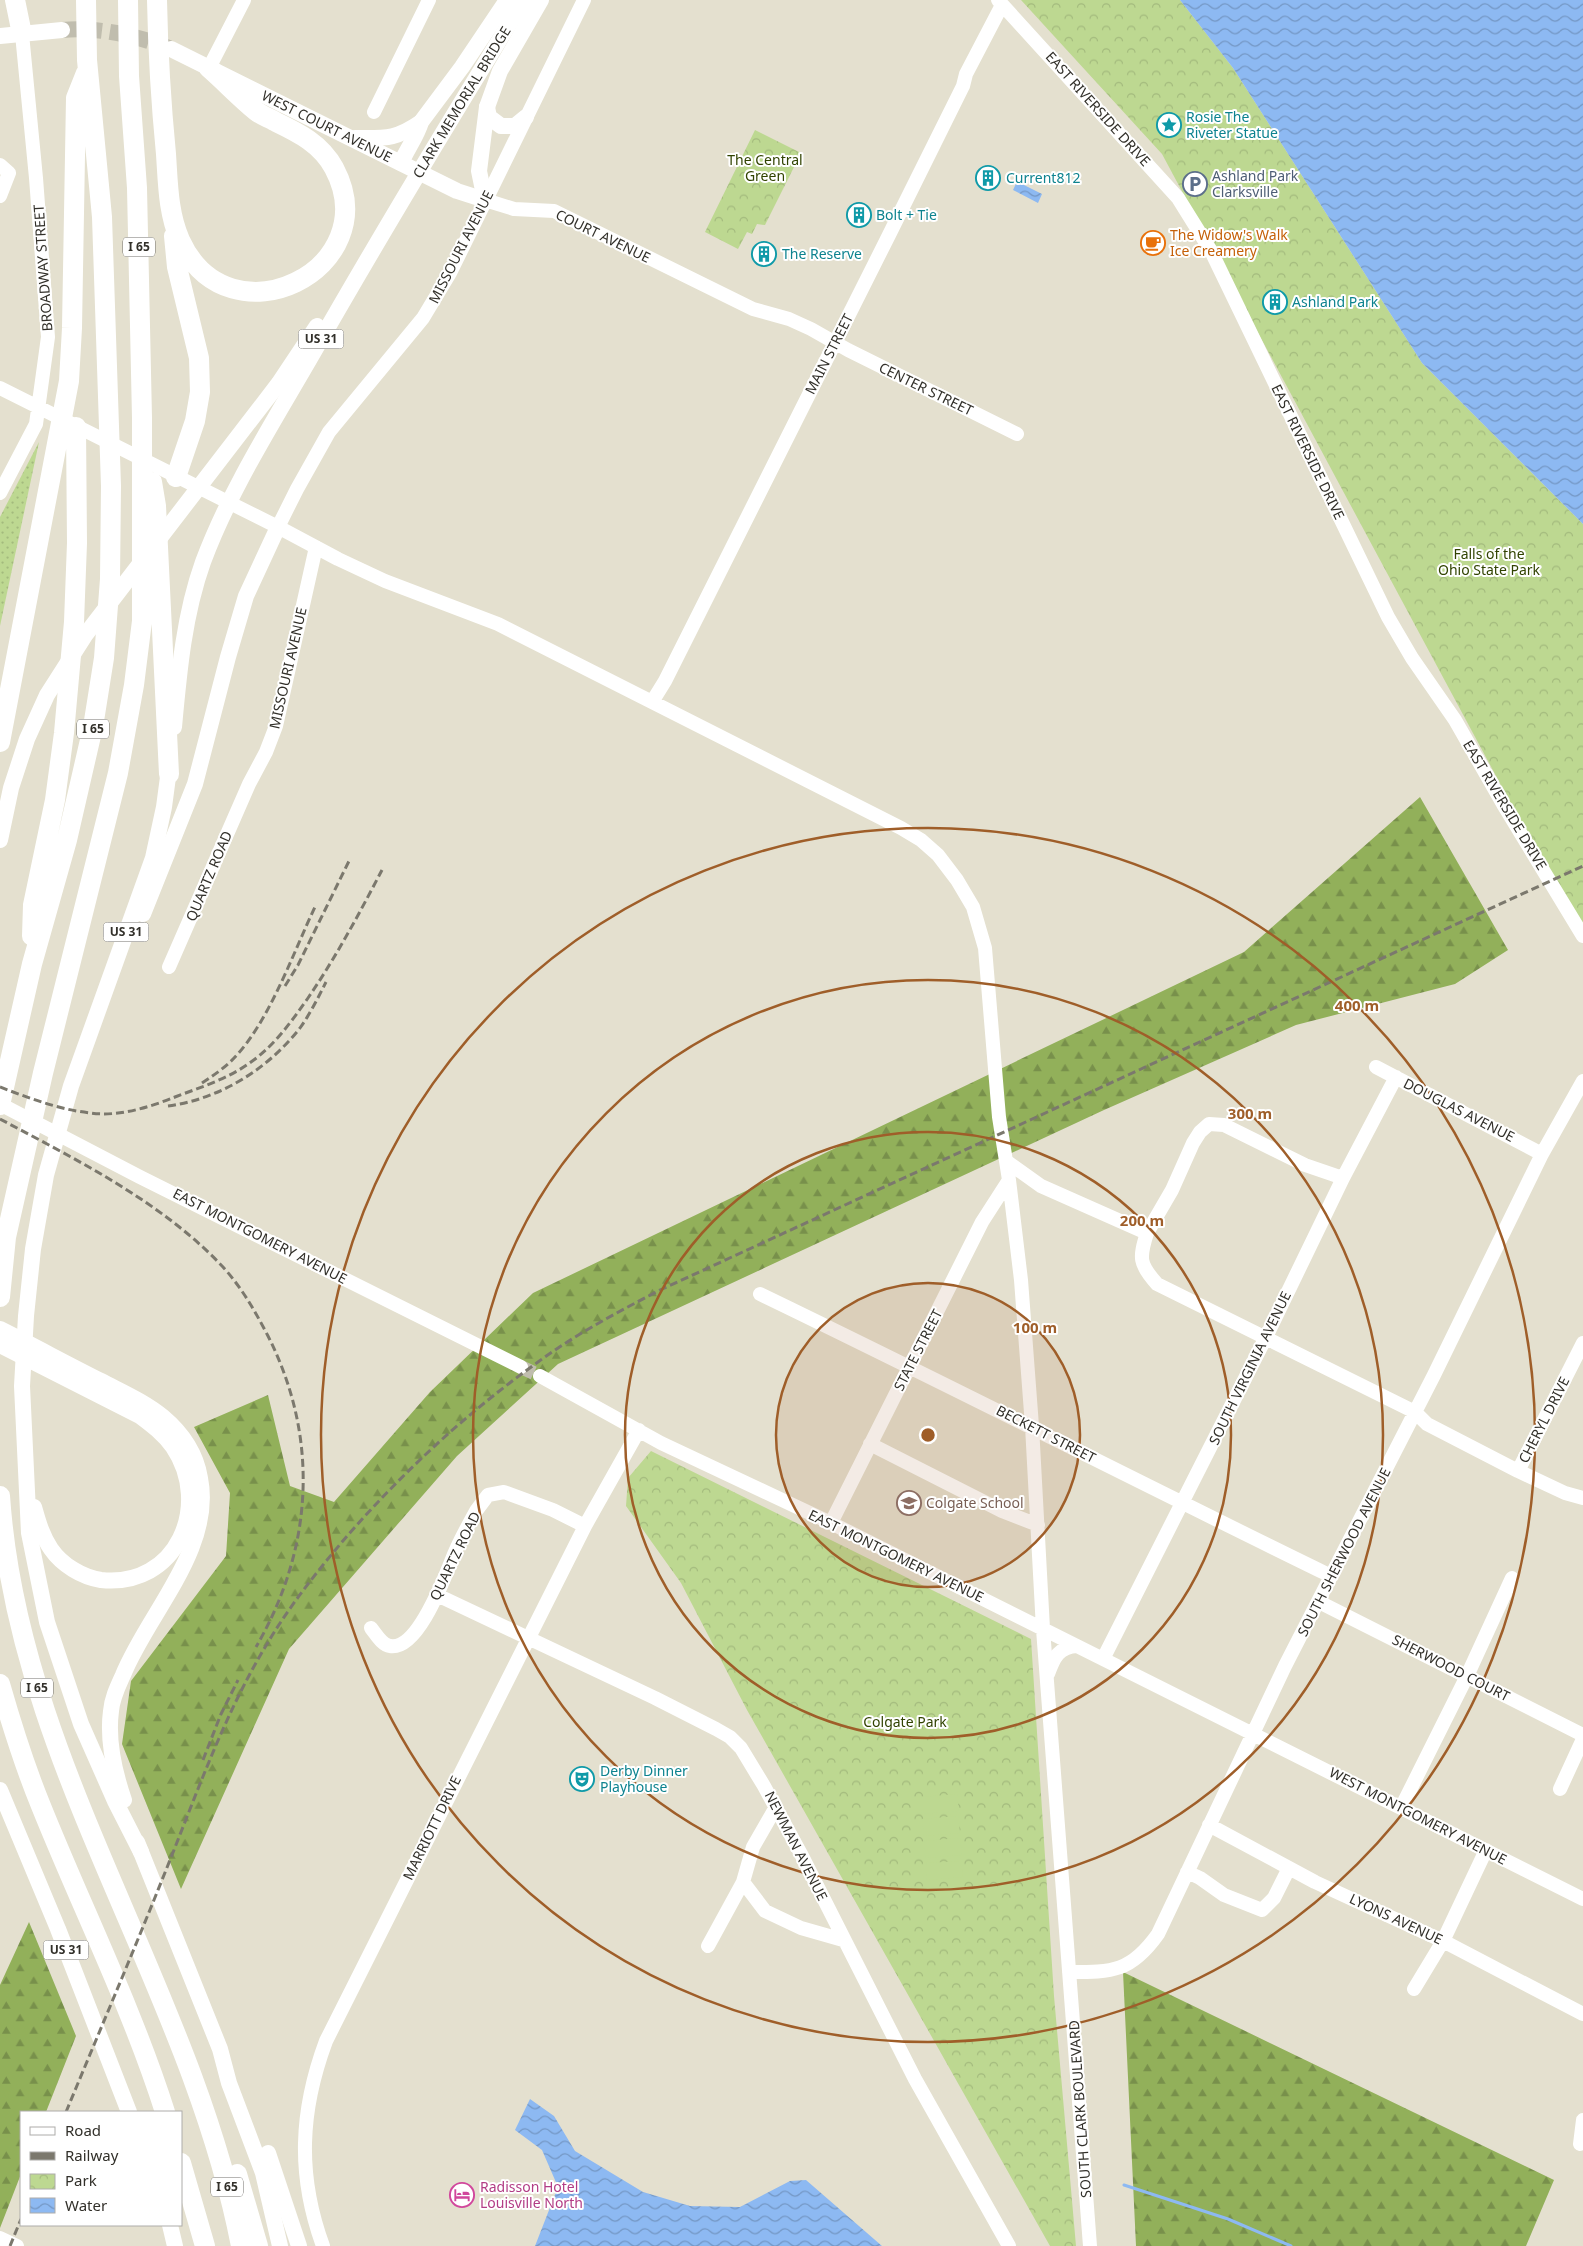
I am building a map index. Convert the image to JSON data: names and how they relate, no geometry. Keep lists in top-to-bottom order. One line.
{"streets":{"highway":["I 65"],"main road":["CLARK MEMORIAL BRIDGE","WEST COURT AVENUE","US 31"],"street":["EAST RIVERSIDE DRIVE","COURT AVENUE","MISSOURI AVENUE","BROADWAY STREET","MAIN STREET","CENTER STREET","QUARTZ ROAD","DOUGLAS AVENUE","EAST MONTGOMERY AVENUE","STATE STREET","SOUTH VIRGINIA AVENUE","CHERYL DRIVE","BECKETT STREET","SOUTH SHERWOOD AVENUE","SHERWOOD COURT","WEST MONTGOMERY AVENUE","MARRIOTT DRIVE","NEWMAN AVENUE","LYONS AVENUE","SOUTH CLARK BOULEVARD"]},"crossings":[["CLARK MEMORIAL BRIDGE","US 31"],["EAST RIVERSIDE DRIVE","MAIN STREET"],["WEST COURT AVENUE","COURT AVENUE"],["WEST COURT AVENUE","MISSOURI AVENUE"],["COURT AVENUE","MISSOURI AVENUE"],["COURT AVENUE","CENTER STREET"],["I 65","EAST MONTGOMERY AVENUE"],["MISSOURI AVENUE","QUARTZ ROAD"],["MISSOURI AVENUE","SOUTH CLARK BOULEVARD"],["BROADWAY STREET","SOUTH CLARK BOULEVARD"],["MAIN STREET","CENTER STREET"],["MAIN STREET","SOUTH CLARK BOULEVARD"],["QUARTZ ROAD","MARRIOTT DRIVE"],["QUARTZ ROAD","NEWMAN AVENUE"],["DOUGLAS AVENUE","SOUTH VIRGINIA AVENUE"],["DOUGLAS AVENUE","SOUTH SHERWOOD AVENUE"],["EAST MONTGOMERY AVENUE","STATE STREET"],["EAST MONTGOMERY AVENUE","SOUTH VIRGINIA AVENUE"],["EAST MONTGOMERY AVENUE","SOUTH SHERWOOD AVENUE"],["EAST MONTGOMERY AVENUE","WEST MONTGOMERY AVENUE"],["EAST MONTGOMERY AVENUE","MARRIOTT DRIVE"],["EAST MONTGOMERY AVENUE","SOUTH CLARK BOULEVARD"],["STATE STREET","BECKETT STREET"],["STATE STREET","SOUTH CLARK BOULEVARD"],["SOUTH VIRGINIA AVENUE","BECKETT STREET"],["BECKETT STREET","SOUTH SHERWOOD AVENUE"],["BECKETT STREET","SOUTH CLARK BOULEVARD"],["SOUTH SHERWOOD AVENUE","SHERWOOD COURT"],["SOUTH SHERWOOD AVENUE","WEST MONTGOMERY AVENUE"],["SOUTH SHERWOOD AVENUE","LYONS AVENUE"],["SOUTH SHERWOOD AVENUE","SOUTH CLARK BOULEVARD"],["MARRIOTT DRIVE","NEWMAN AVENUE"]],"parks":["The Central Green","Falls of the Ohio State Park","Colgate Park"],"places":{"place":["Rosie The Riveter Statue"],"building":["Current812","Bolt + Tie","The Reserve","Ashland Park"],"parking":["Ashland Park Clarksville"],"cafe":["The Widow's Walk Ice Creamery"],"school or university":["Colgate School"],"theatre":["Derby Dinner Playhouse"],"hotel":["Radisson Hotel Louisville North"]},"legend":["Road","Railway","Park","Water"],"rings":["400 m","300 m","200 m","100 m"]}
